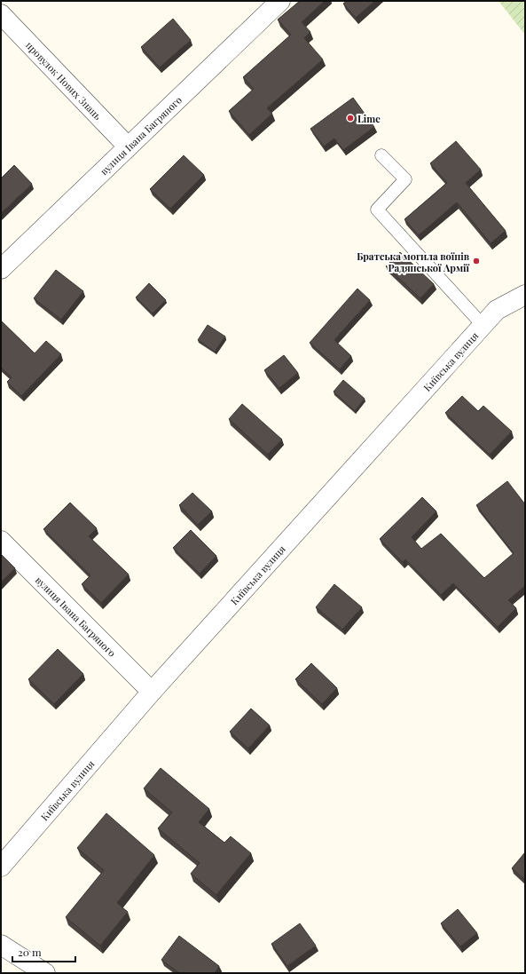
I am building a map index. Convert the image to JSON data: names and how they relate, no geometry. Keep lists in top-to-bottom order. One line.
{"streets":{"street":["провулок Нових Знань","вулиця Івана Багряного","Київська вулиця"]},"crossings":[["провулок Нових Знань","вулиця Івана Багряного"],["вулиця Івана Багряного","Київська вулиця"]],"places":["Lime","Братська могила воїнів Радянської Армії"],"scale_bar":"20 m"}
